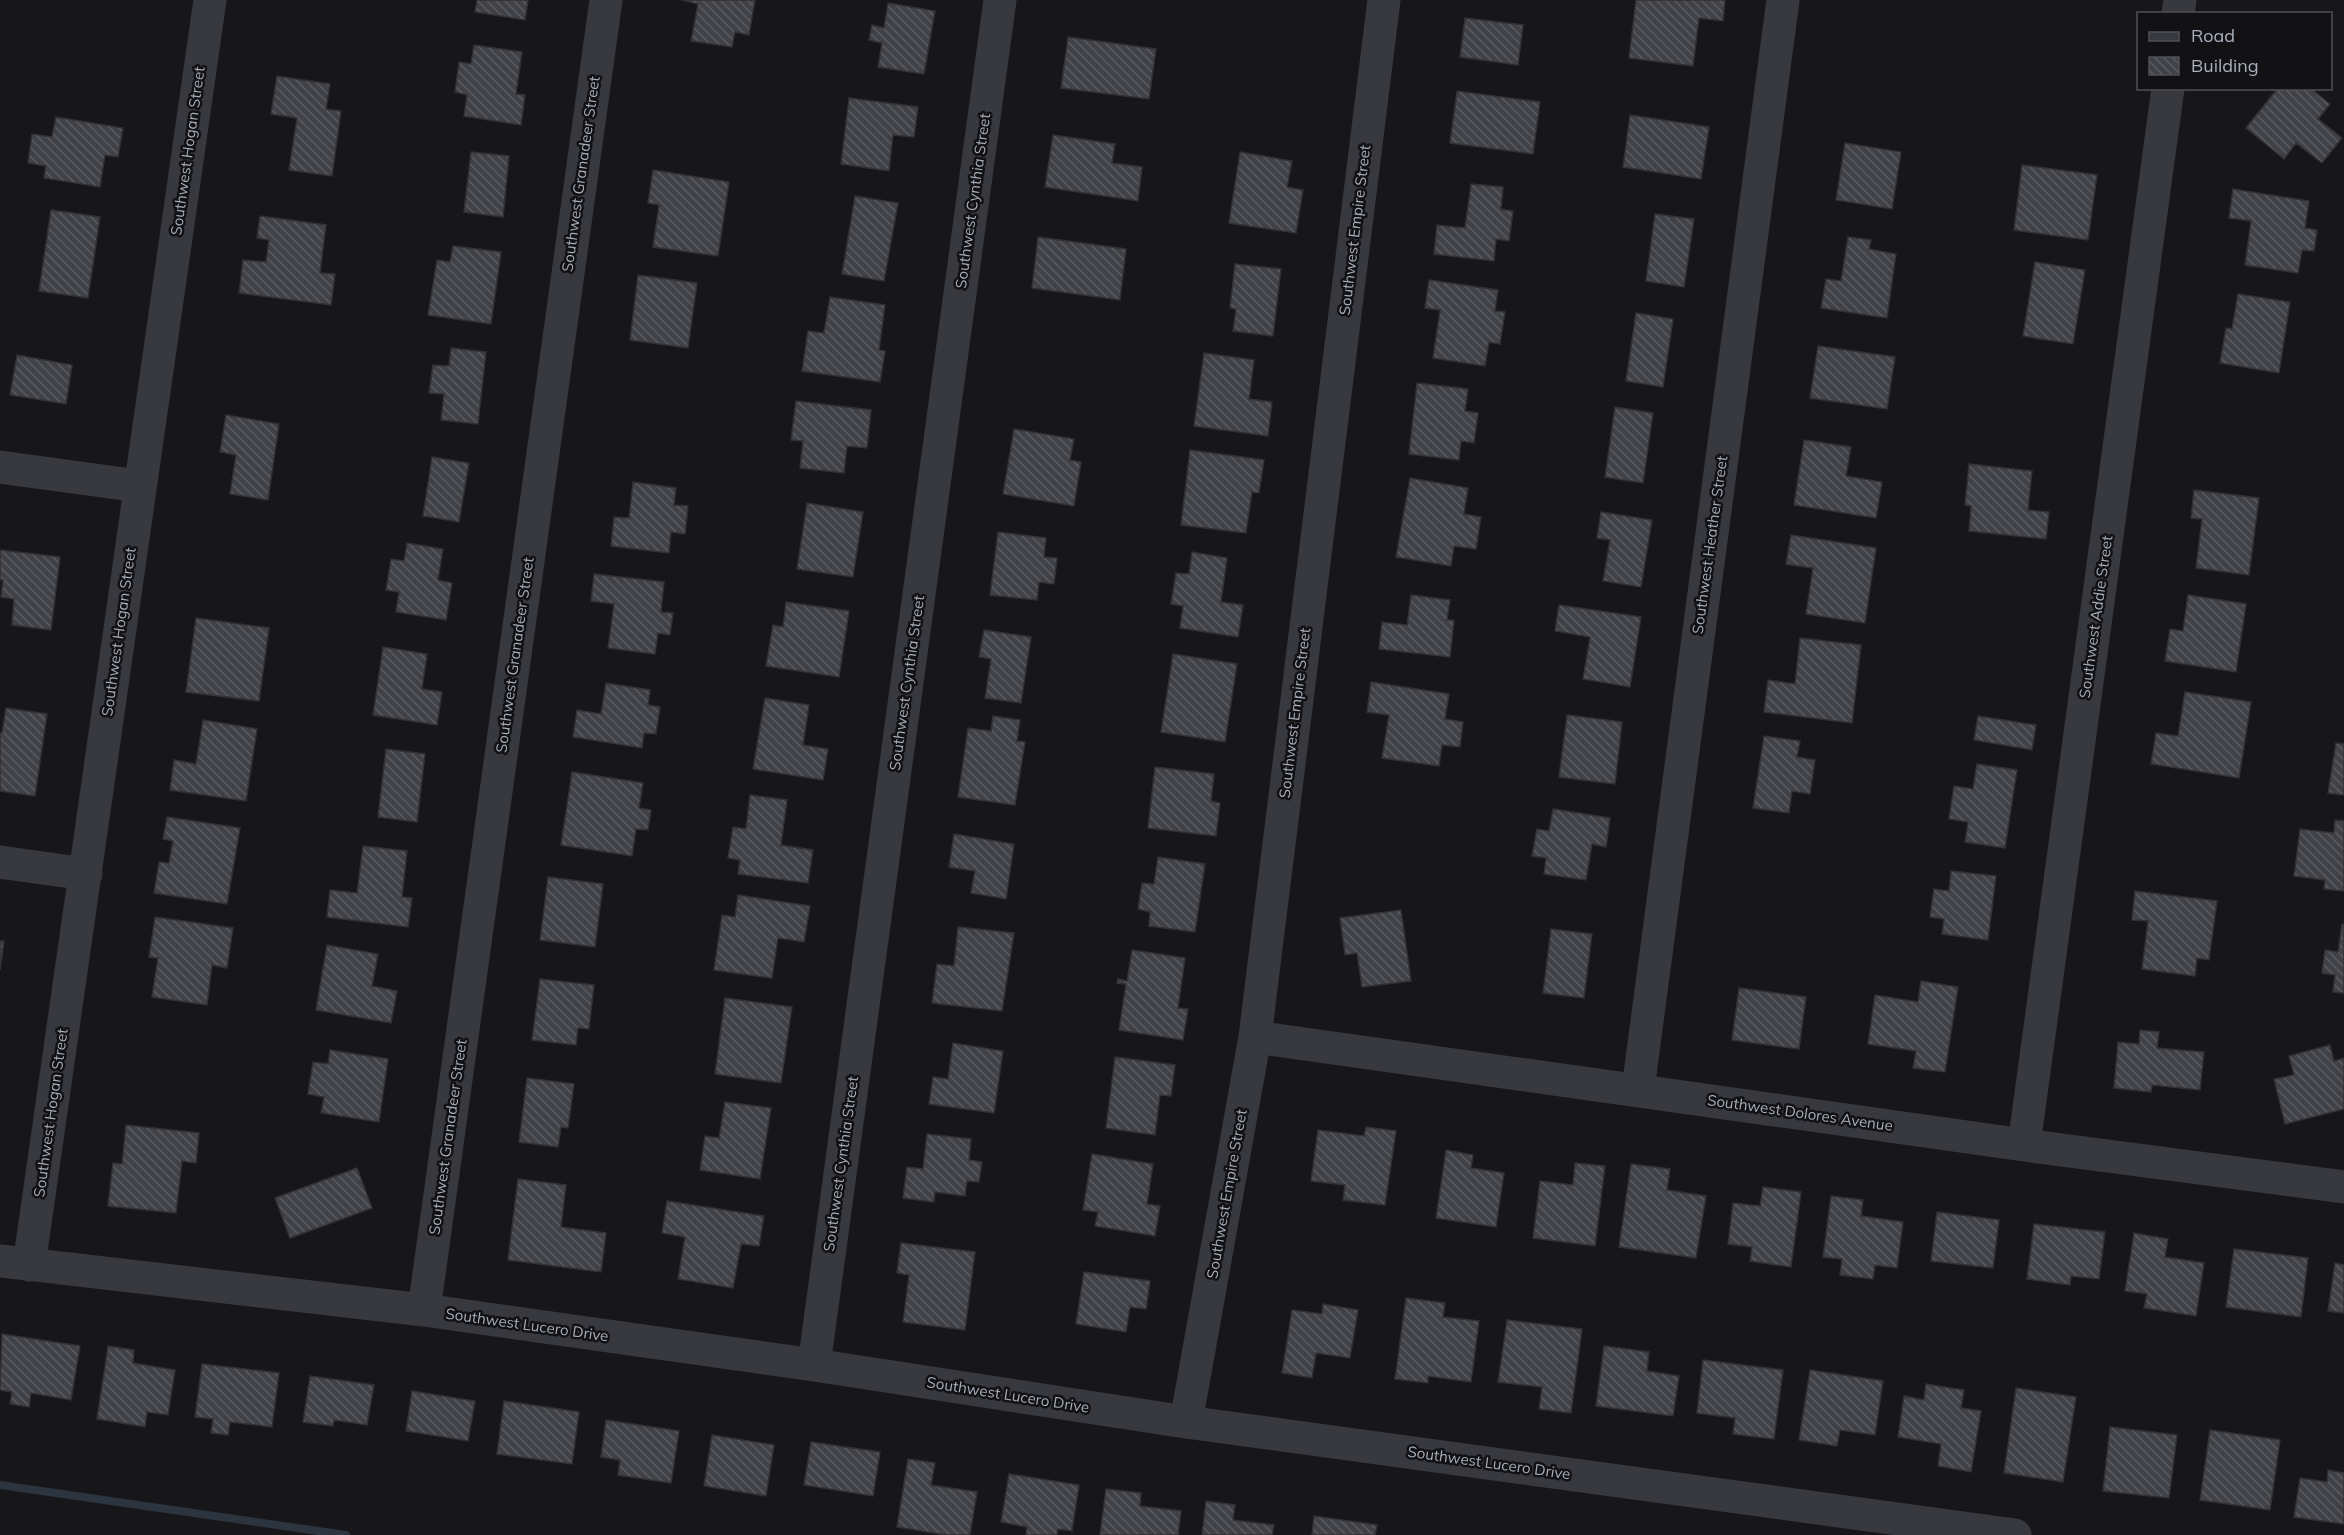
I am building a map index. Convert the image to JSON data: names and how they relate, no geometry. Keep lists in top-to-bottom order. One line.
{"streets":{"street":["Southwest Hogan Street","Southwest Granadeer Street","Southwest Cynthia Street","Southwest Empire Street","Southwest Heather Street","Southwest Addie Street","Southwest Dolores Avenue","Southwest Lucero Drive"]},"crossings":[["Southwest Hogan Street","Southwest Lucero Drive"],["Southwest Granadeer Street","Southwest Lucero Drive"],["Southwest Cynthia Street","Southwest Lucero Drive"],["Southwest Empire Street","Southwest Dolores Avenue"],["Southwest Empire Street","Southwest Lucero Drive"],["Southwest Heather Street","Southwest Dolores Avenue"],["Southwest Addie Street","Southwest Dolores Avenue"]],"legend":["Road","Building"]}
